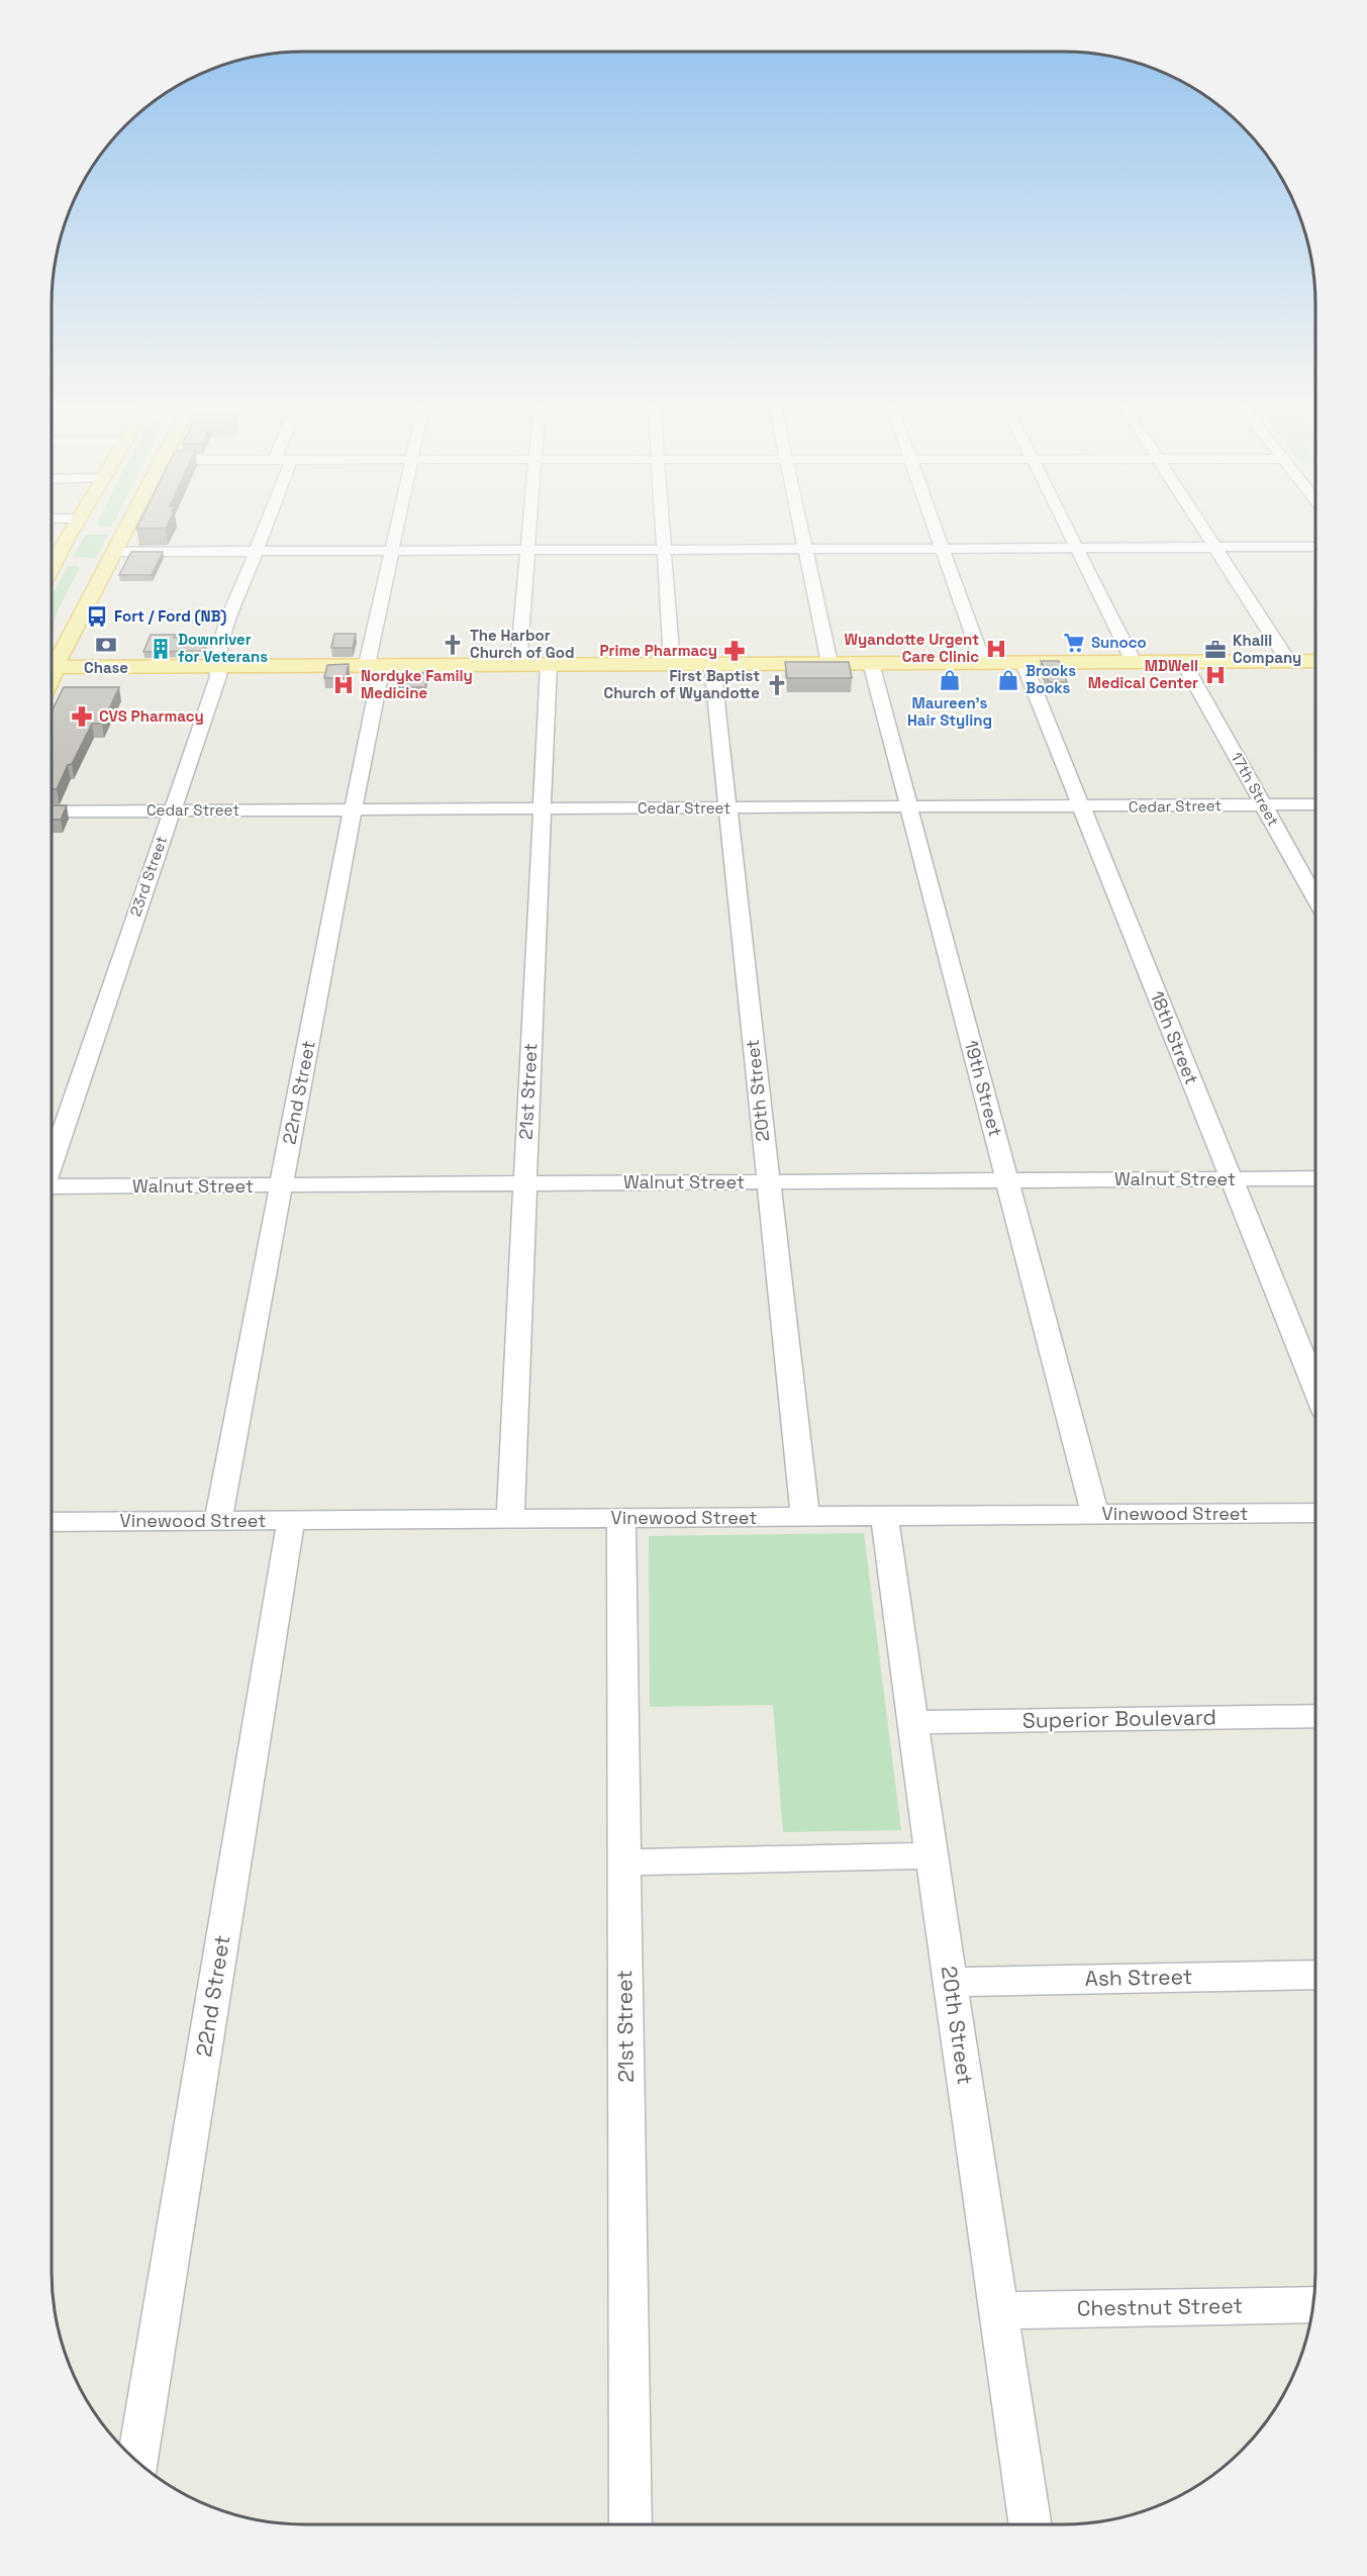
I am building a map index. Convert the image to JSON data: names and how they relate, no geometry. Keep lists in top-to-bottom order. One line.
{"streets":{"street":["17th Street","Cedar Street","23rd Street","18th Street","19th Street","20th Street","21st Street","22nd Street","Walnut Street","Vinewood Street","Superior Boulevard","Ash Street","Chestnut Street"]},"crossings":[["17th Street","Cedar Street"],["Cedar Street","23rd Street"],["Cedar Street","18th Street"],["Cedar Street","19th Street"],["Cedar Street","20th Street"],["Cedar Street","21st Street"],["Cedar Street","22nd Street"],["18th Street","Walnut Street"],["19th Street","Walnut Street"],["19th Street","Vinewood Street"],["20th Street","Walnut Street"],["20th Street","Vinewood Street"],["20th Street","Superior Boulevard"],["20th Street","Ash Street"],["20th Street","Chestnut Street"],["21st Street","Walnut Street"],["21st Street","Vinewood Street"],["22nd Street","Walnut Street"],["22nd Street","Vinewood Street"]],"places":{"bus stop":["Fort / Ford (NB)"],"supermarket":["Sunoco"],"bank":["Chase"],"church":["The Harbor Church of God","First Baptist Church of Wyandotte"],"building":["Downriver for Veterans"],"hospital":["Wyandotte Urgent Care Clinic","MDWell Medical Center","Nordyke Family Medicine"],"office":["Khalil Company"],"pharmacy":["Prime Pharmacy","CVS Pharmacy"],"shop":["Maureen's Hair Styling","Brooks Books"]}}
